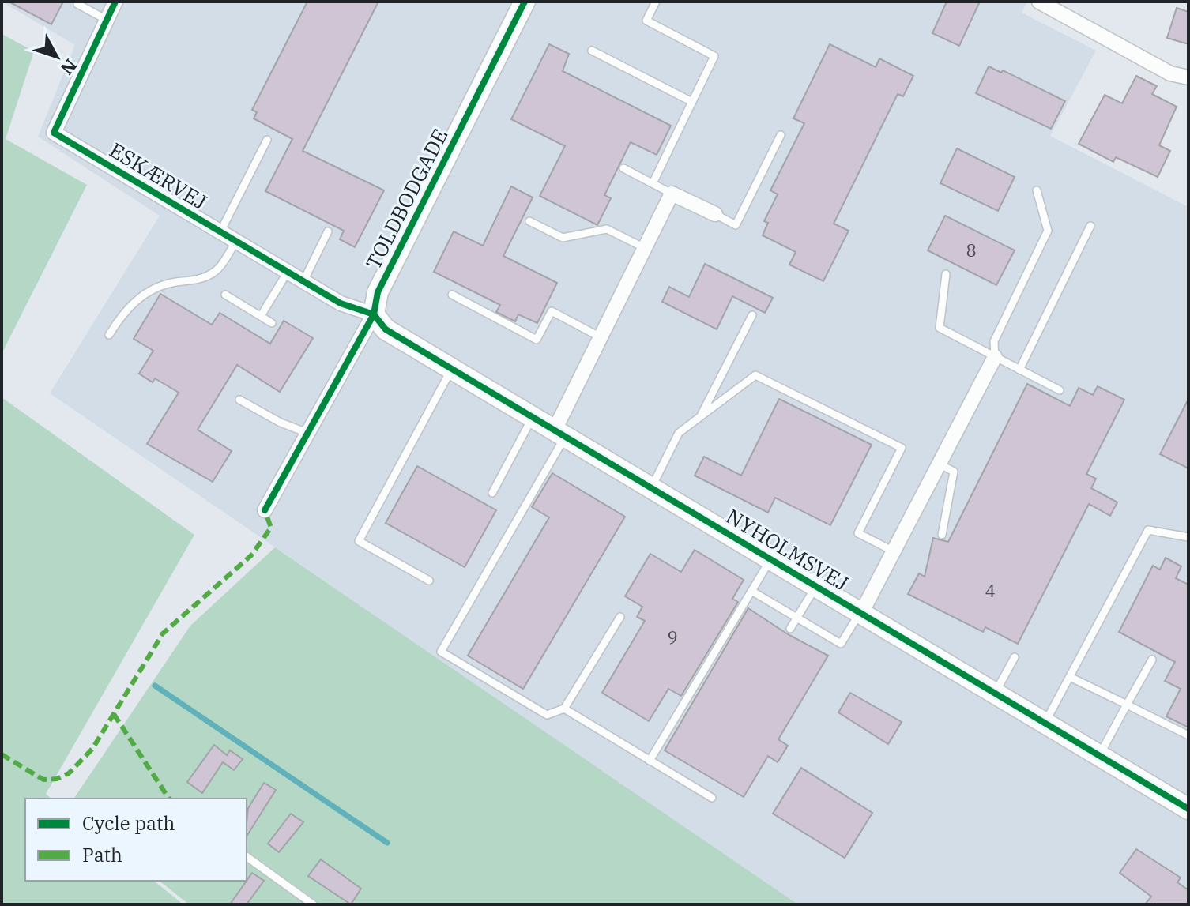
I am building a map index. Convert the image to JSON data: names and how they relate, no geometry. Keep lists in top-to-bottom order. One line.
{"streets":{"street":["ESKÆRVEJ","TOLDBODGADE","NYHOLMSVEJ"]},"crossings":[["ESKÆRVEJ","TOLDBODGADE"],["ESKÆRVEJ","NYHOLMSVEJ"],["TOLDBODGADE","NYHOLMSVEJ"]],"house_numbers":["8","4","9"],"legend":["Cycle path","Path"],"north":"bottom right"}
